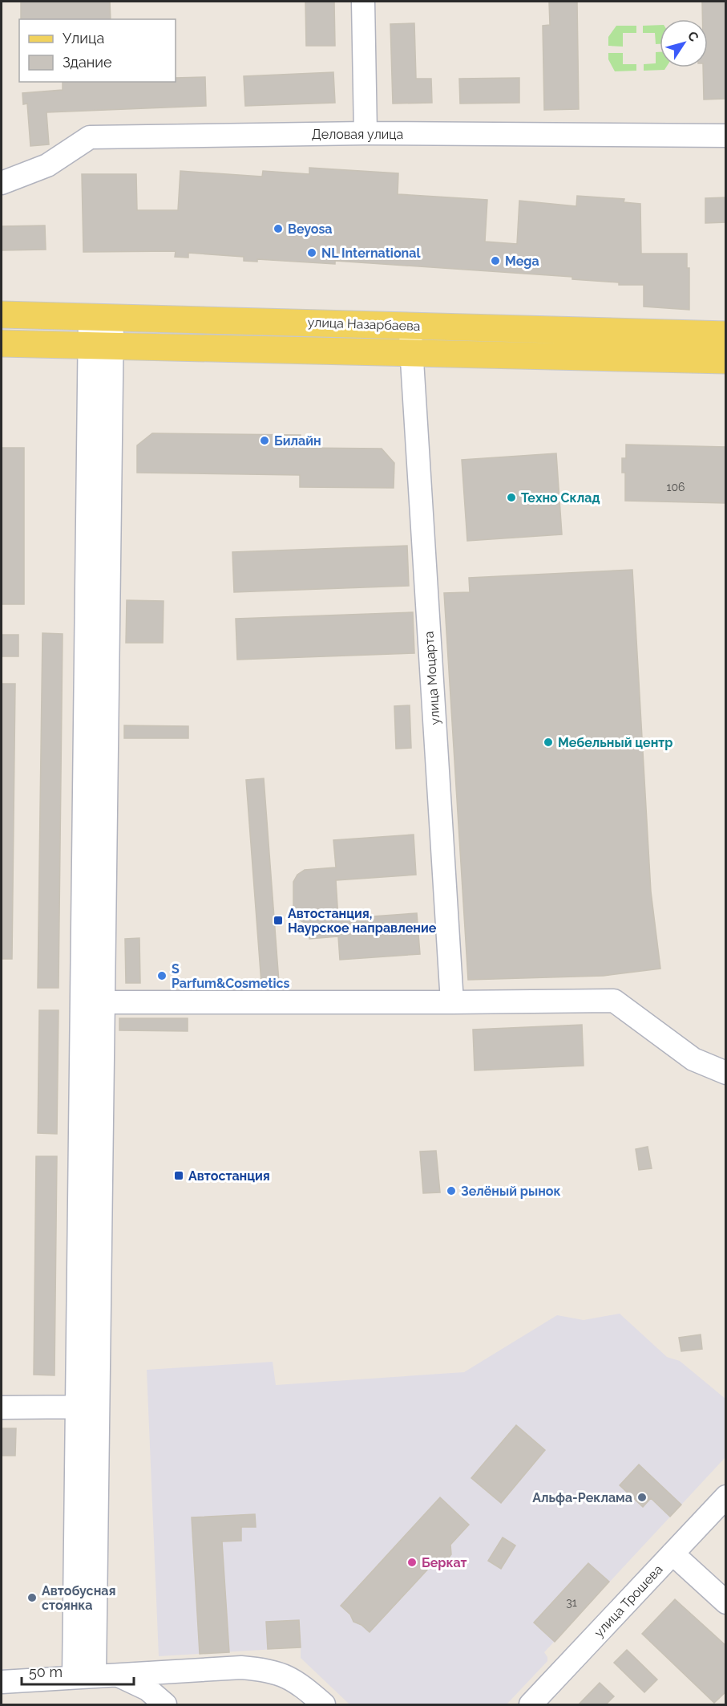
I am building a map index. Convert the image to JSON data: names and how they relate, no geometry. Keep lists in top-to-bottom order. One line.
{"streets":{"main road":["улица Назарбаева"],"street":["Деловая улица","улица Моцарта","улица Трошева"]},"crossings":[["улица Назарбаева","улица Моцарта"]],"places":{"other":["Beyosa","NL International","Mega","Билайн","Техно Склад","Мебельный центр","S Parfum&Cosmetics","Зелёный рынок","Альфа-Реклама","Беркат","Автобусная стоянка"],"transit":["Автостанция, Наурское направление","Автостанция"]},"house_numbers":["106","31"],"legend":["Улица","Здание"],"scale_bar":"50 m","north":"top right"}
